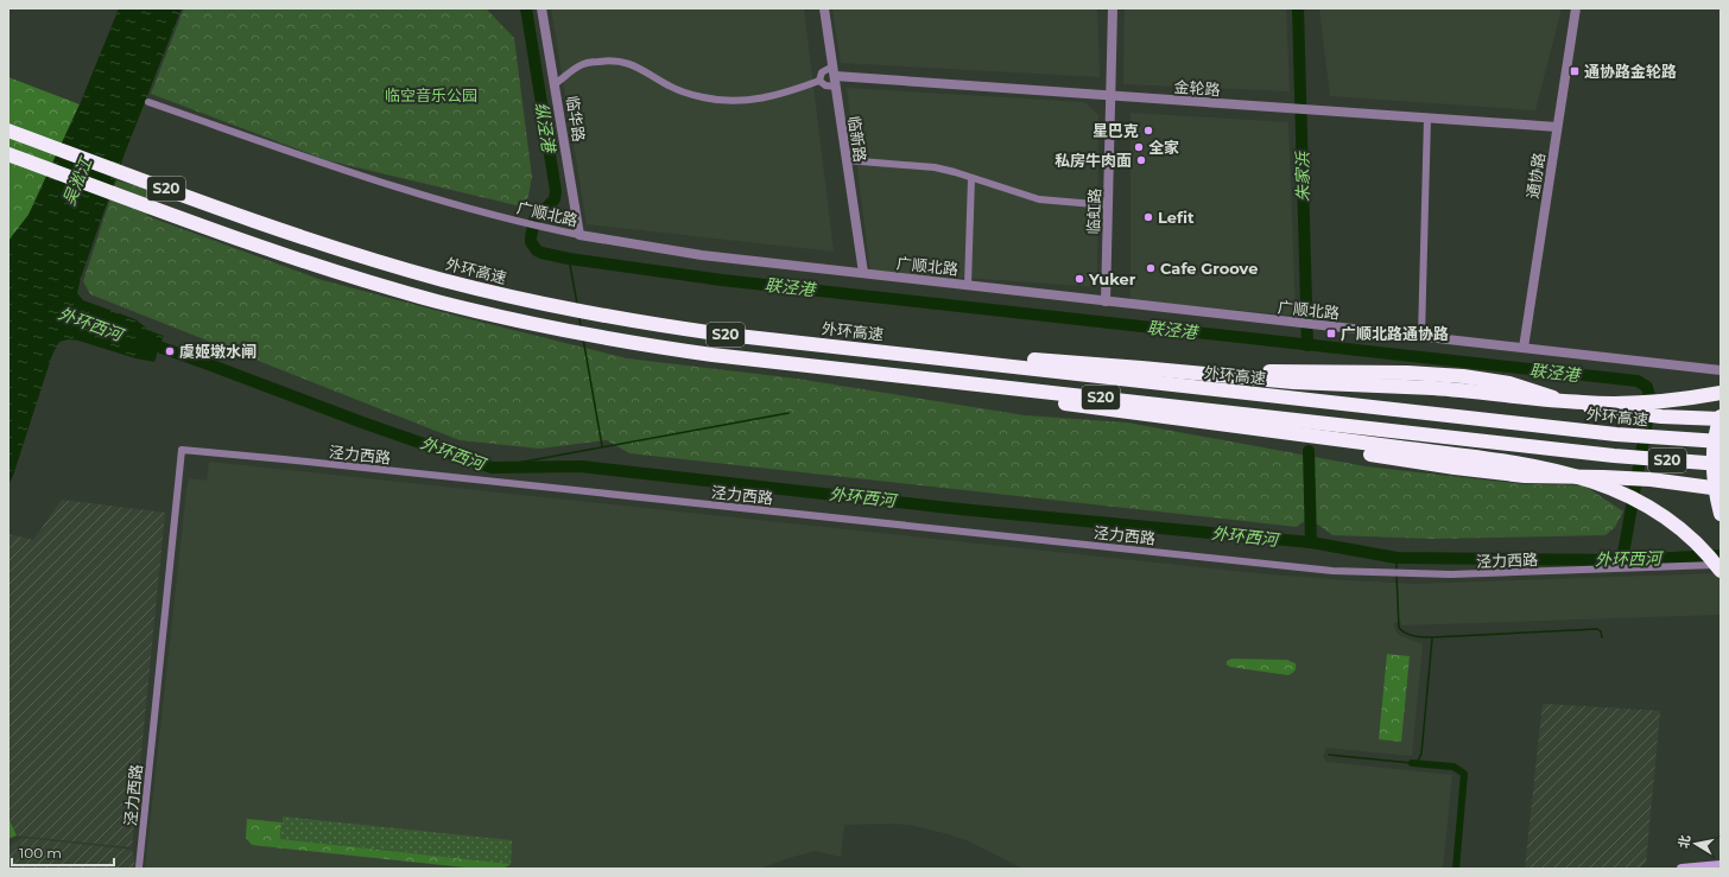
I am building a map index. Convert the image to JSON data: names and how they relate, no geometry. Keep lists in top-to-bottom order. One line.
{"streets":{"highway":["S20","外环高速"],"street":["金轮路","临华路","临新路","通协路","临虹路","广顺北路","泾力西路"]},"crossings":[["金轮路","临新路"],["金轮路","通协路"],["金轮路","临虹路"],["临华路","广顺北路"],["临新路","广顺北路"],["通协路","广顺北路"],["临虹路","广顺北路"]],"water":["纵泾港","朱家浜","吴淞江","联泾港","外环西河"],"parks":["临空音乐公园"],"places":{"transit":["通协路金轮路","广顺北路通协路"],"other":["星巴克","全家","私房牛肉面","Lefit","Cafe Groove","Yuker","虞姬墩水闸"]},"scale_bar":"100 m","north":"left"}
